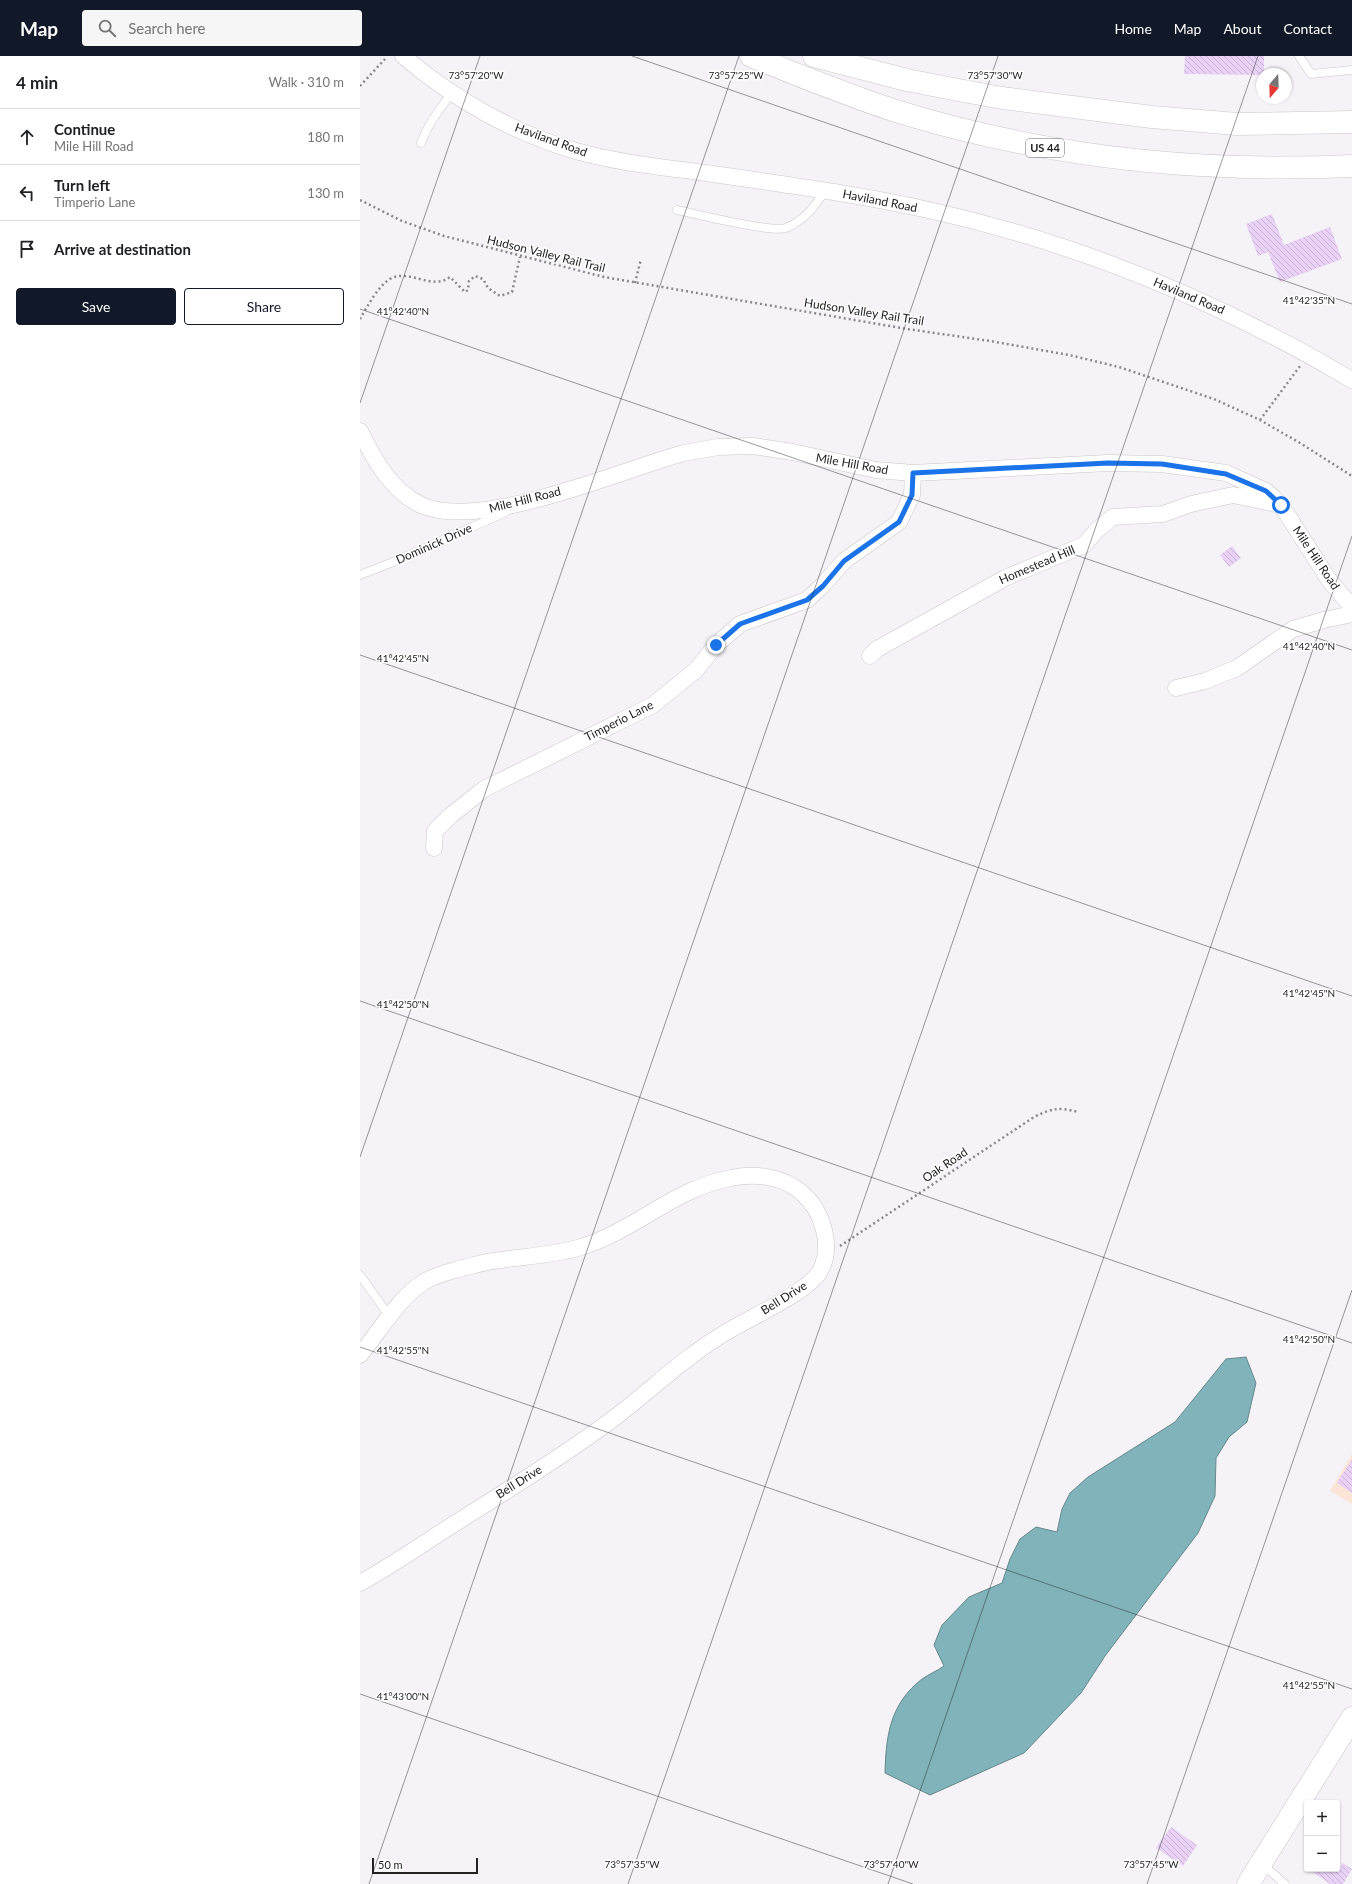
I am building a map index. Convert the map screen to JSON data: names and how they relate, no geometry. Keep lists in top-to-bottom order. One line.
{"streets":{"highway":["US 44"],"street":["Haviland Road","Mile Hill Road","Homestead Hill","Timperio Lane","Bell Drive"],"lane":["Dominick Drive"],"path":["Hudson Valley Rail Trail","Oak Road"]},"crossings":[["Mile Hill Road","Dominick Drive"],["Mile Hill Road","Homestead Hill"],["Mile Hill Road","Timperio Lane"],["Oak Road","Bell Drive"]],"scale_bar":"50 m","north":"bottom","page":{"header":"Map","search":"Search here","nav":["Home","Map","About","Contact"],"heading":["4 min","Walk · 310 m"],"list":[["Continue","Mile Hill Road","180 m"],["Turn left","Timperio Lane","130 m"],"Arrive at destination"],"buttons":["Save","Share"],"map_buttons":["+","−"],"scale":"50 m"},"coordinates":["73°57'20\"W","73°57'25\"W","73°57'30\"W","41°42'35\"N","41°42'40\"N","41°42'45\"N","41°42'50\"N","41°42'55\"N","41°43'00\"N","73°57'35\"W","73°57'40\"W","73°57'45\"W"]}
